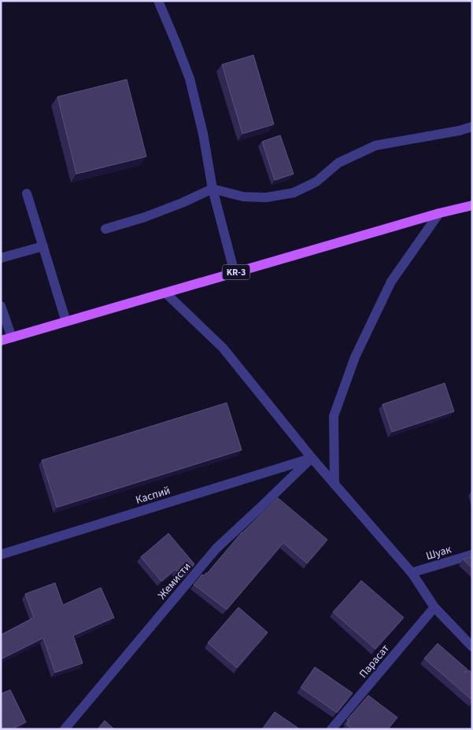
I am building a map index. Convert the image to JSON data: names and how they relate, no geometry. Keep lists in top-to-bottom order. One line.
{"streets":{"main road":["KR-3"],"street":["Каспий","Шуак","Жемисти","Парасат"]},"crossings":[["Каспий","Жемисти"]]}
